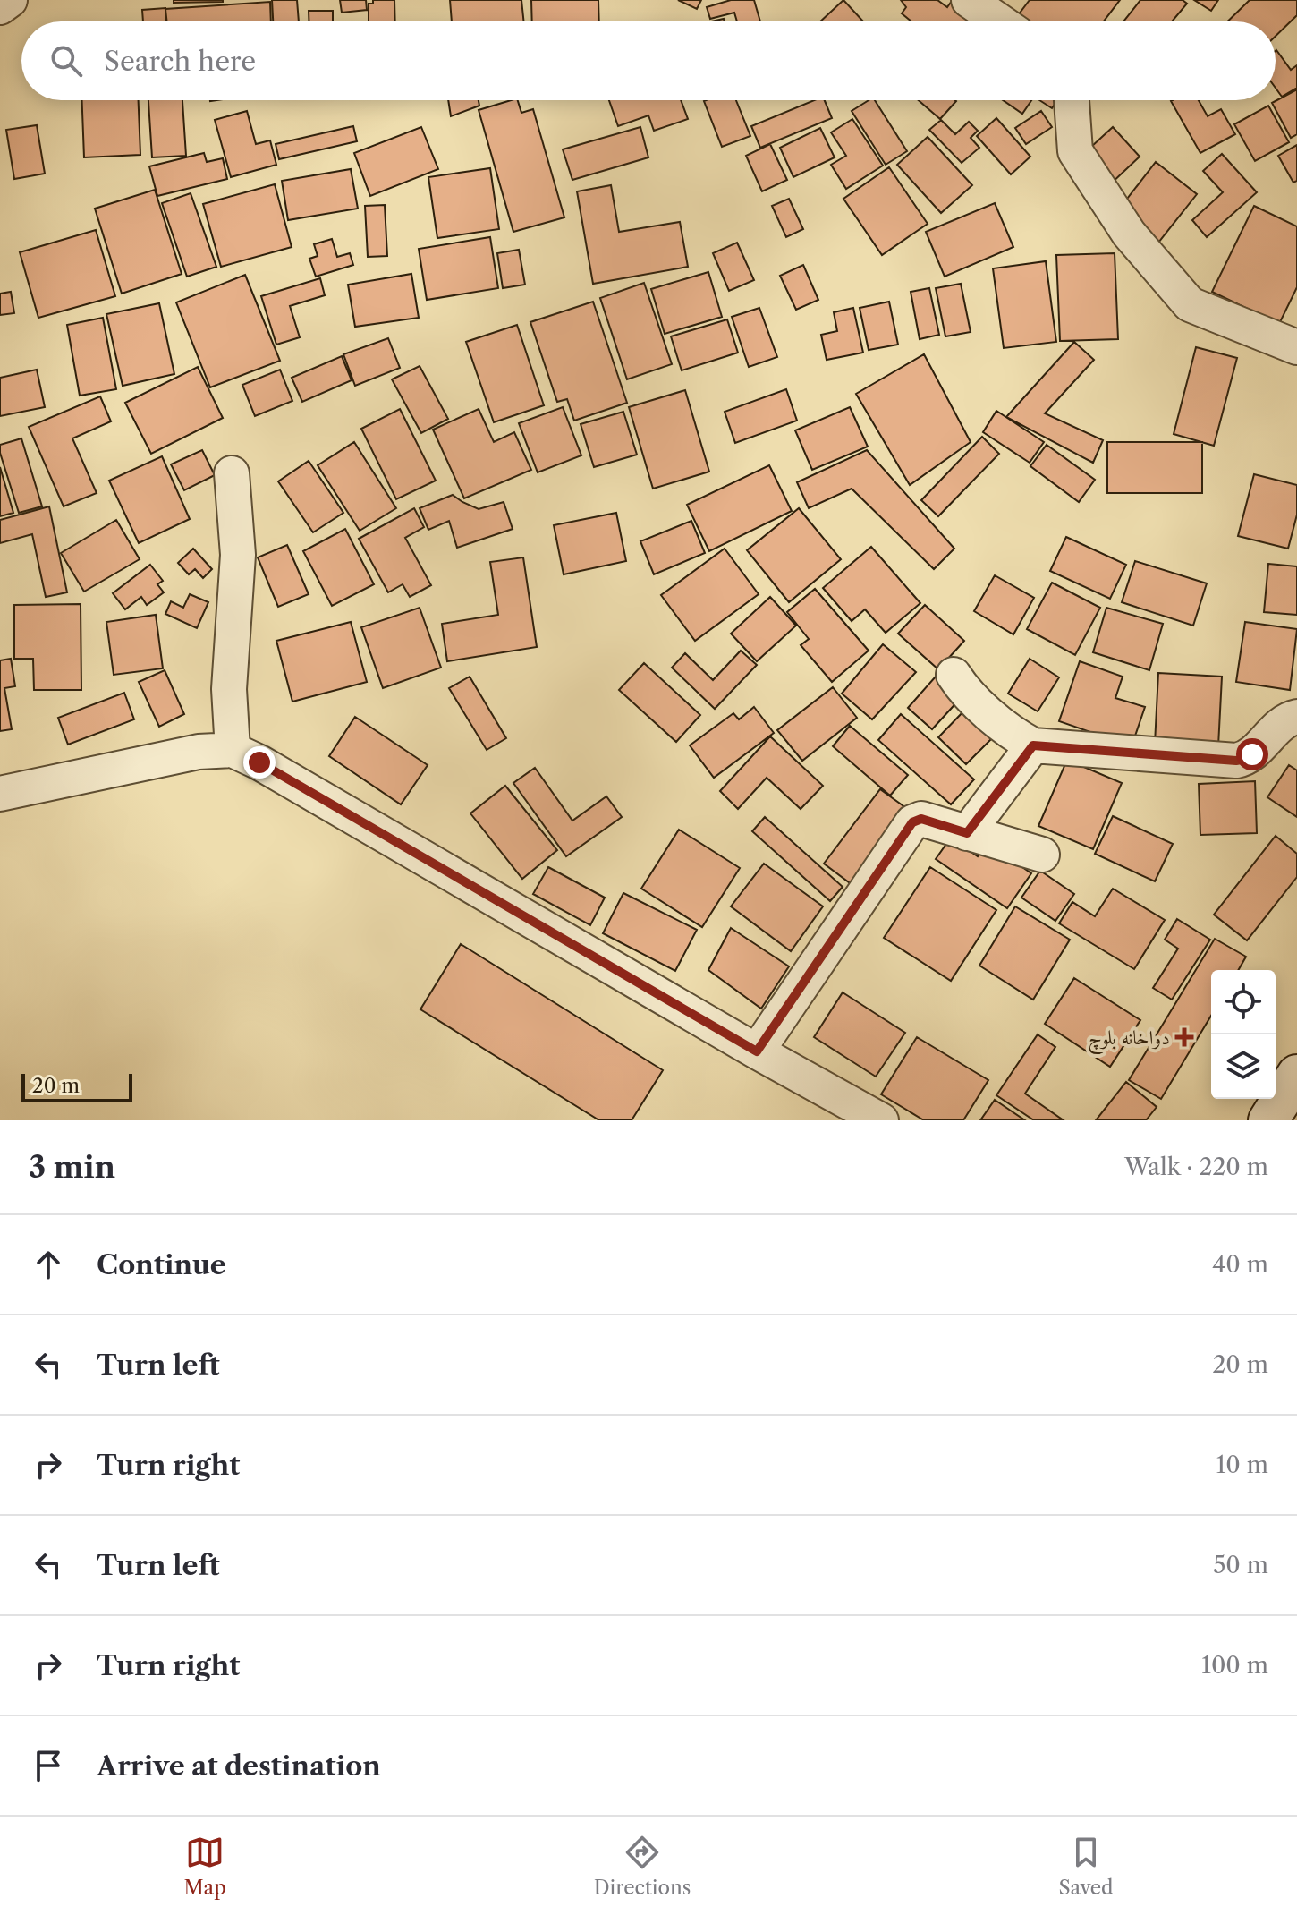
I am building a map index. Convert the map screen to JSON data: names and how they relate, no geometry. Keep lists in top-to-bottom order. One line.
{"places":{"health":["دواخانه بلوچ"]},"scale_bar":"20 m","page":{"search":"Search here","scale":"20 m","heading":["3 min","Walk · 220 m"],"list":[["Continue","40 m"],["Turn left","20 m"],["Turn right","10 m"],["Turn left","50 m"],["Turn right","100 m"],"Arrive at destination"],"nav":["Map","Directions","Saved"]}}
